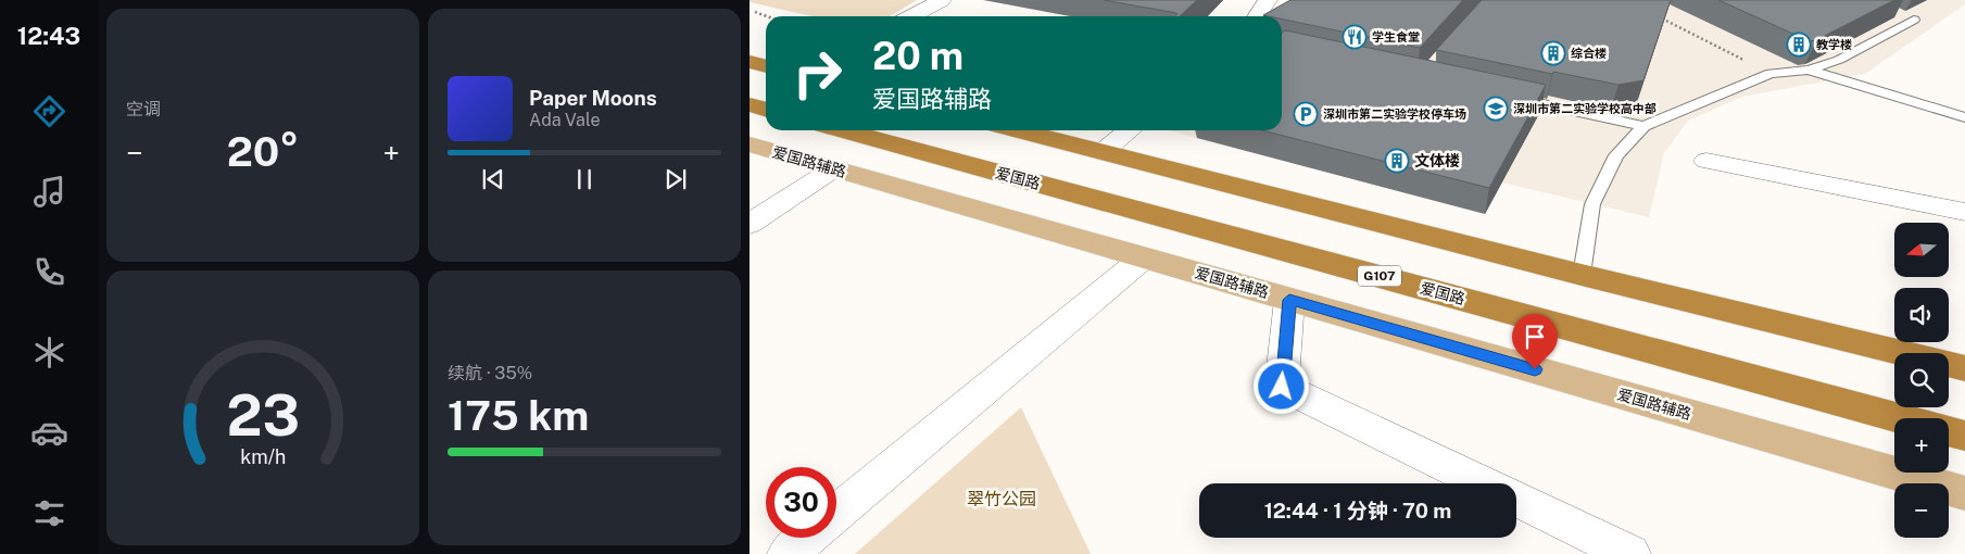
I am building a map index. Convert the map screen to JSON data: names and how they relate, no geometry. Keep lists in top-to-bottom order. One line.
{"streets":{"highway":["爱国路","G107"],"main road":["爱国路辅路"]},"parks":["翠竹公园"],"places":{"restaurant":["学生食堂"],"building":["教学楼","综合楼","文体楼"],"school or university":["深圳市第二实验学校高中部"],"parking":["深圳市第二实验学校停车场"]},"north":"left","page":{"tabs":"12:43","tile":["空调",["续航 · 35%","175 km"]],"turn":["20 m","爱国路辅路"],"song":["Paper Moons","Ada Vale"],"heat":["−","20°","+"],"map_buttons":["+","−"],"limit":"30","trip":"12:44 · 1 分钟 · 70 m","gauge":["23","km/h"]}}
